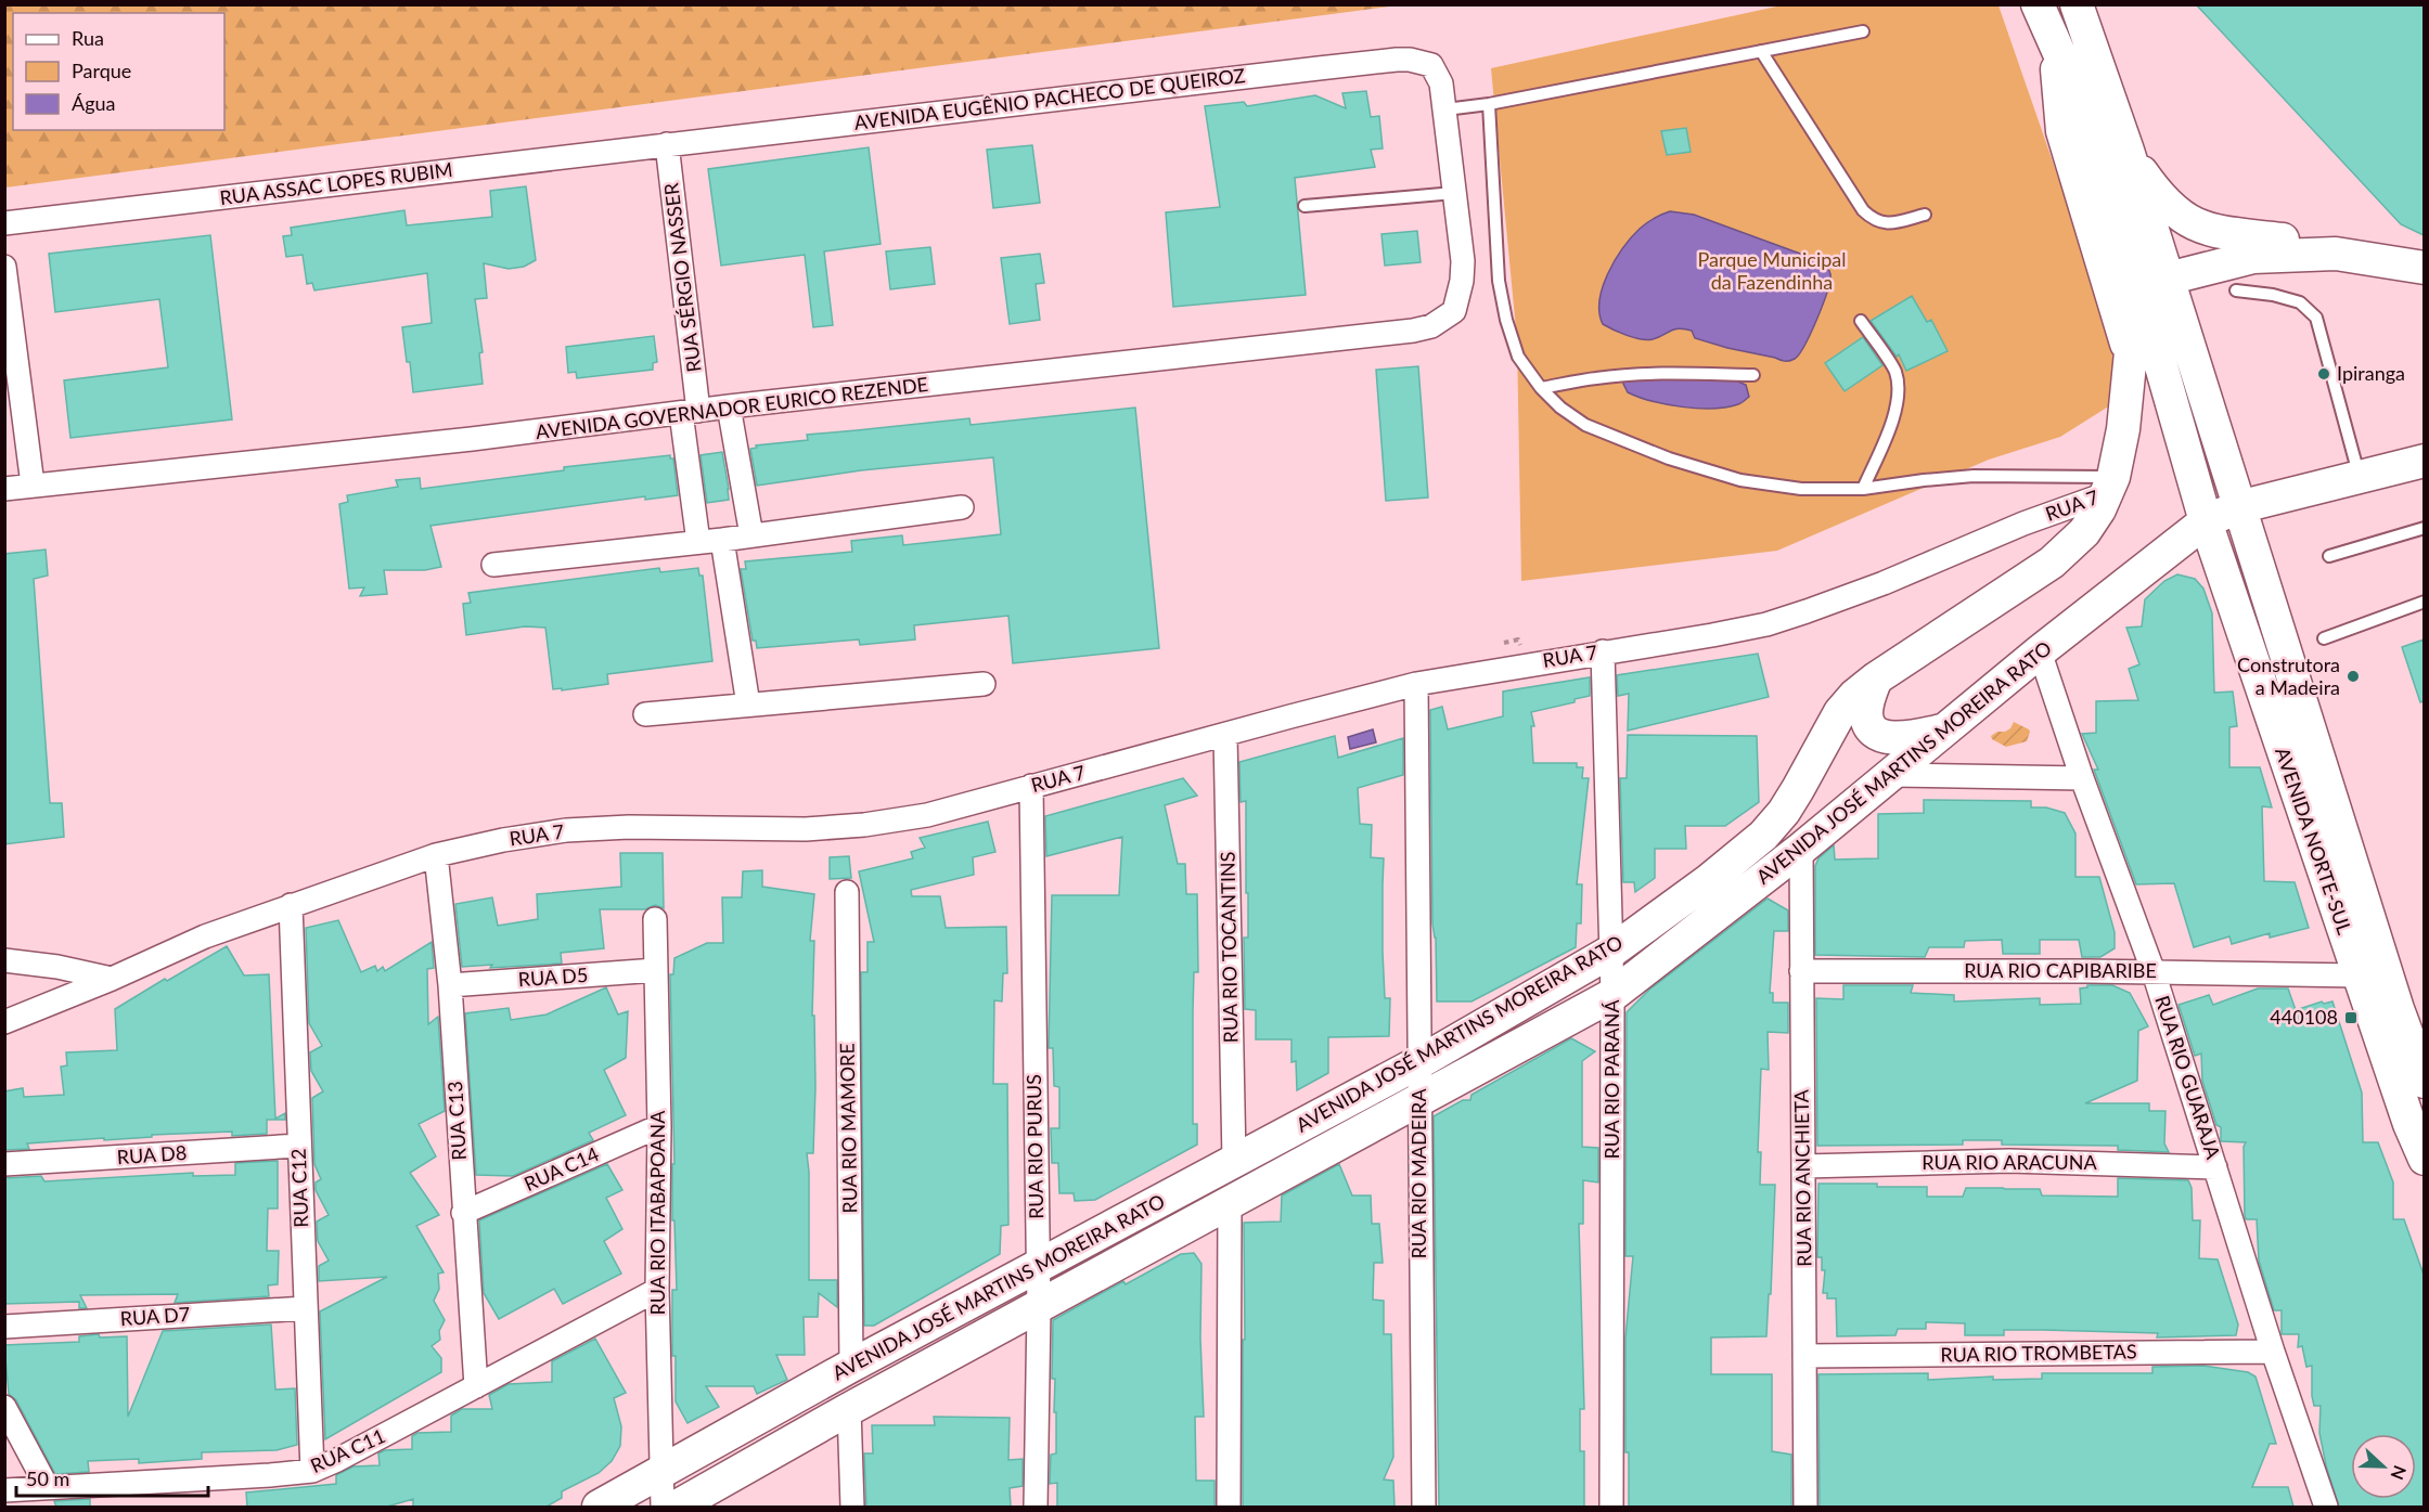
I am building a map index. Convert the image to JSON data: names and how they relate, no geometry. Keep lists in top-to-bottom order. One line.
{"streets":{"street":["AVENIDA EUGÊNIO PACHECO DE QUEIROZ","RUA ASSAC LOPES RUBIM","RUA SÉRGIO NASSER","AVENIDA GOVERNADOR EURICO REZENDE","RUA 7","AVENIDA JOSÉ MARTINS MOREIRA RATO","AVENIDA NORTE-SUL","RUA RIO TOCANTINS","RUA RIO CAPIBARIBE","RUA D5","RUA RIO GUARAJA","RUA RIO PARANÁ","RUA C13","RUA RIO MAMORE","RUA RIO PURUS","RUA D8","RUA RIO ARACUNA","RUA C14","RUA RIO MADEIRA","RUA RIO ANCHIETA","RUA C12","RUA RIO ITABAPOANA","RUA D7","RUA RIO TROMBETAS","RUA C11"]},"crossings":[["AVENIDA EUGÊNIO PACHECO DE QUEIROZ","RUA ASSAC LOPES RUBIM"],["AVENIDA EUGÊNIO PACHECO DE QUEIROZ","RUA SÉRGIO NASSER"],["RUA ASSAC LOPES RUBIM","RUA SÉRGIO NASSER"],["RUA SÉRGIO NASSER","AVENIDA GOVERNADOR EURICO REZENDE"],["RUA 7","AVENIDA JOSÉ MARTINS MOREIRA RATO"],["RUA 7","RUA RIO TOCANTINS"],["RUA 7","RUA RIO PARANÁ"],["RUA 7","RUA C13"],["RUA 7","RUA RIO PURUS"],["RUA 7","RUA RIO MADEIRA"],["RUA 7","RUA C12"],["AVENIDA JOSÉ MARTINS MOREIRA RATO","AVENIDA NORTE-SUL"],["AVENIDA JOSÉ MARTINS MOREIRA RATO","RUA RIO TOCANTINS"],["AVENIDA JOSÉ MARTINS MOREIRA RATO","RUA RIO GUARAJA"],["AVENIDA JOSÉ MARTINS MOREIRA RATO","RUA RIO PARANÁ"],["AVENIDA JOSÉ MARTINS MOREIRA RATO","RUA RIO MAMORE"],["AVENIDA JOSÉ MARTINS MOREIRA RATO","RUA RIO PURUS"],["AVENIDA JOSÉ MARTINS MOREIRA RATO","RUA RIO MADEIRA"],["AVENIDA JOSÉ MARTINS MOREIRA RATO","RUA RIO ANCHIETA"],["AVENIDA JOSÉ MARTINS MOREIRA RATO","RUA RIO ITABAPOANA"],["AVENIDA NORTE-SUL","RUA RIO CAPIBARIBE"],["RUA RIO CAPIBARIBE","RUA RIO GUARAJA"],["RUA RIO CAPIBARIBE","RUA RIO ANCHIETA"],["RUA D5","RUA C13"],["RUA D5","RUA RIO ITABAPOANA"],["RUA RIO GUARAJA","RUA RIO ARACUNA"],["RUA RIO GUARAJA","RUA RIO TROMBETAS"],["RUA C13","RUA C14"],["RUA C13","RUA C11"],["RUA D8","RUA C12"],["RUA RIO ARACUNA","RUA RIO ANCHIETA"],["RUA C14","RUA RIO ITABAPOANA"],["RUA RIO ANCHIETA","RUA RIO TROMBETAS"],["RUA C12","RUA D7"],["RUA C12","RUA C11"],["RUA RIO ITABAPOANA","RUA C11"]],"parks":["Parque Municipal da Fazendinha"],"places":{"other":["Ipiranga","Construtora a Madeira"],"transit":["440108"]},"legend":["Rua","Parque","Água"],"scale_bar":"50 m","north":"right"}
